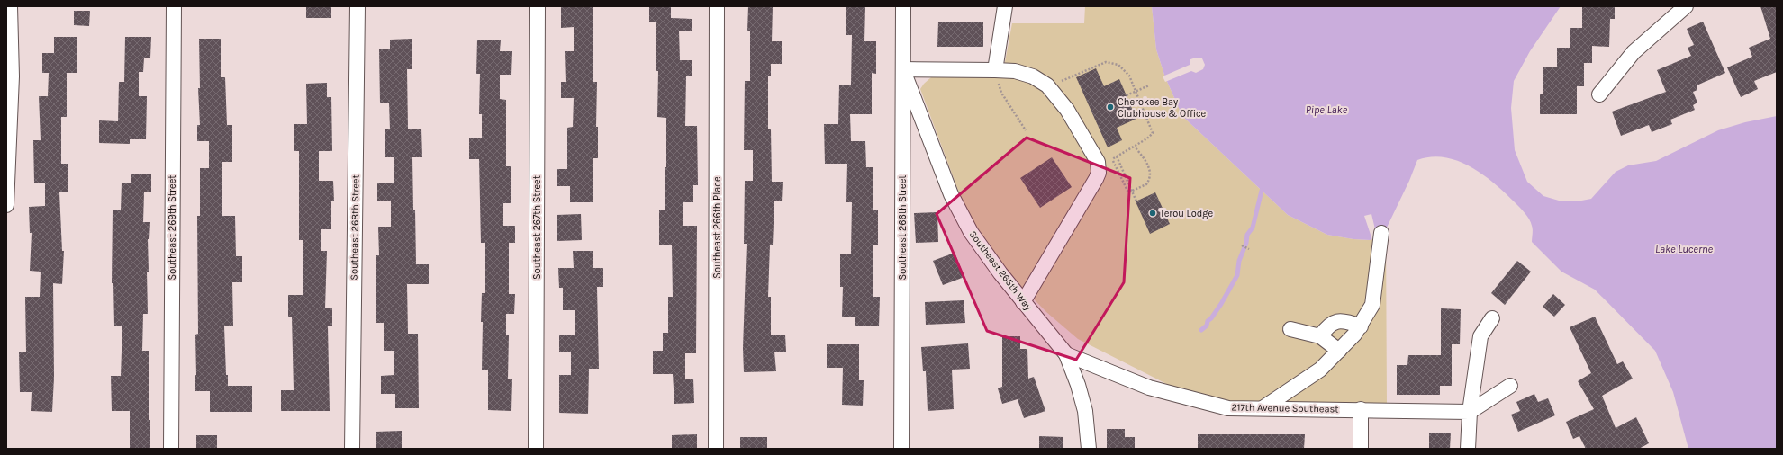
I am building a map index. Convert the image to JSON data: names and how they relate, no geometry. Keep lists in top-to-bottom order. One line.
{"streets":{"street":["Southeast 269th Street","Southeast 268th Street","Southeast 267th Street","Southeast 266th Place","Southeast 266th Street","Southeast 265th Way","217th Avenue Southeast"]},"crossings":[["Southeast 266th Street","Southeast 265th Way"],["Southeast 265th Way","217th Avenue Southeast"]],"water":["Pipe Lake","Lake Lucerne"],"places":["Cherokee Bay Clubhouse & Office","Terou Lodge"]}
